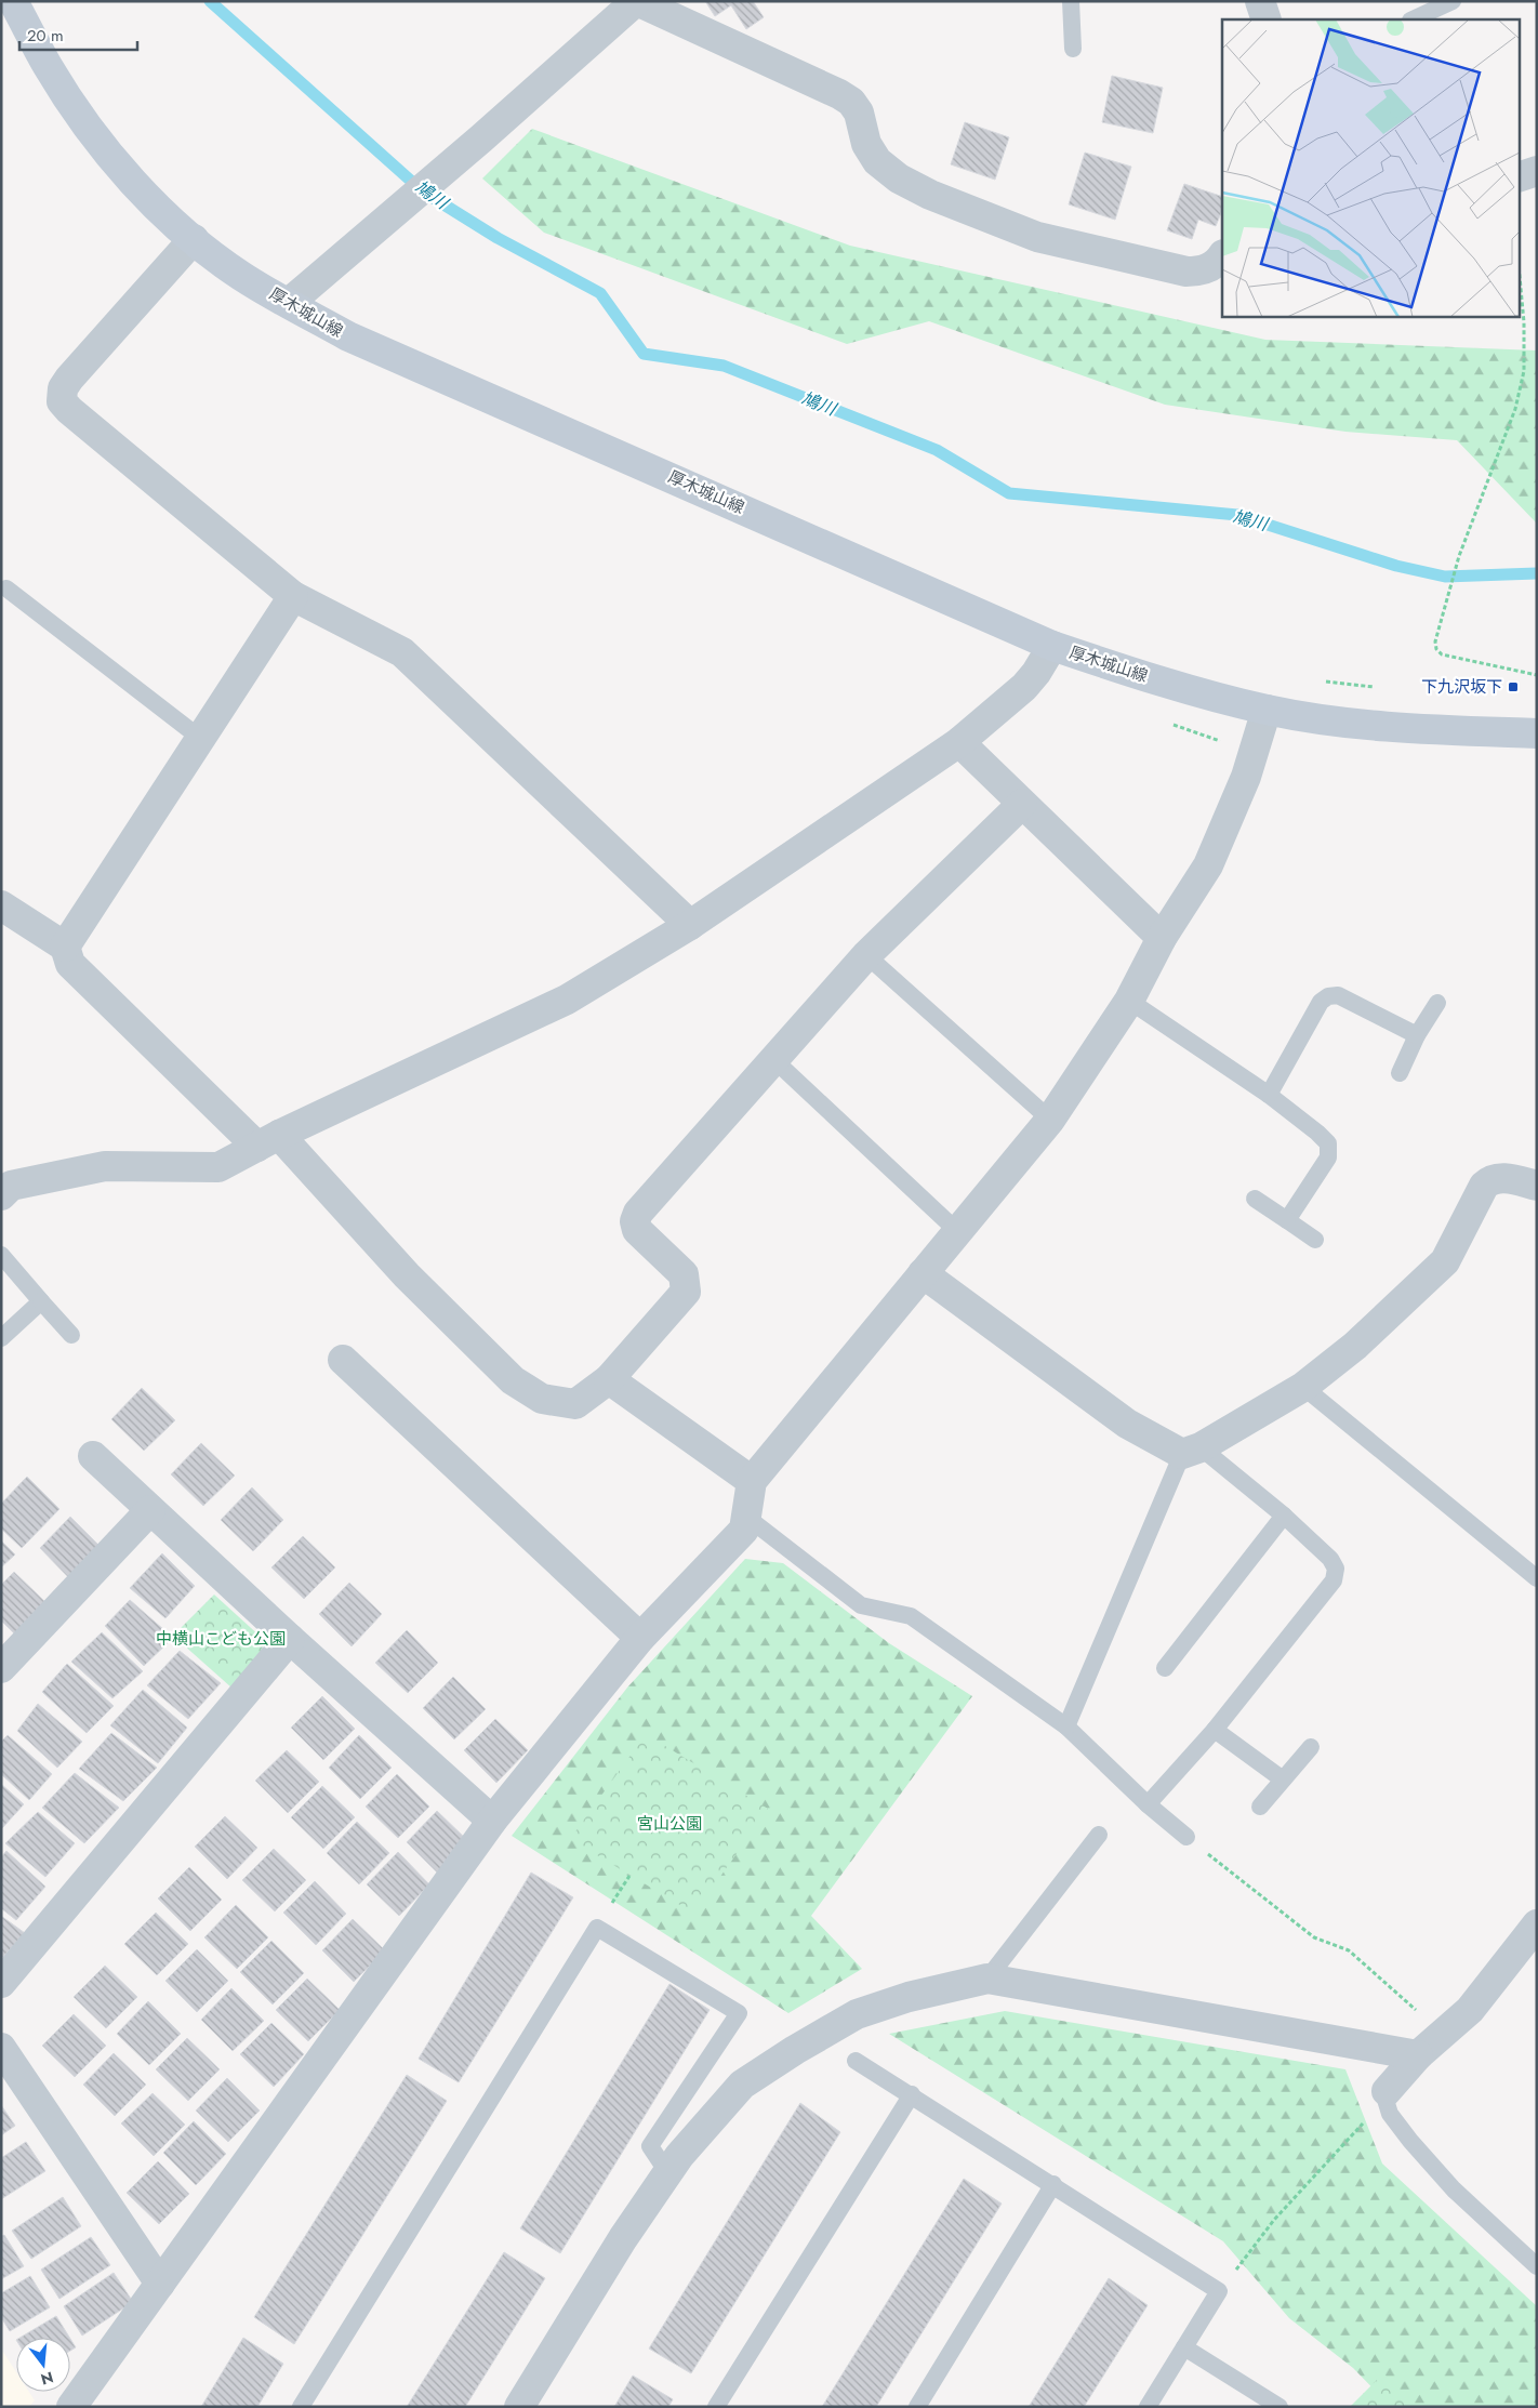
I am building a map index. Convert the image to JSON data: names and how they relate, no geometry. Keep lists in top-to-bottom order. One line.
{"streets":{"main road":["厚木城山線"]},"water":["鳩川"],"parks":["中横山こども公園","宮山公園"],"places":{"transit":["下九沢坂下"]},"scale_bar":"20 m","north":"bottom"}
